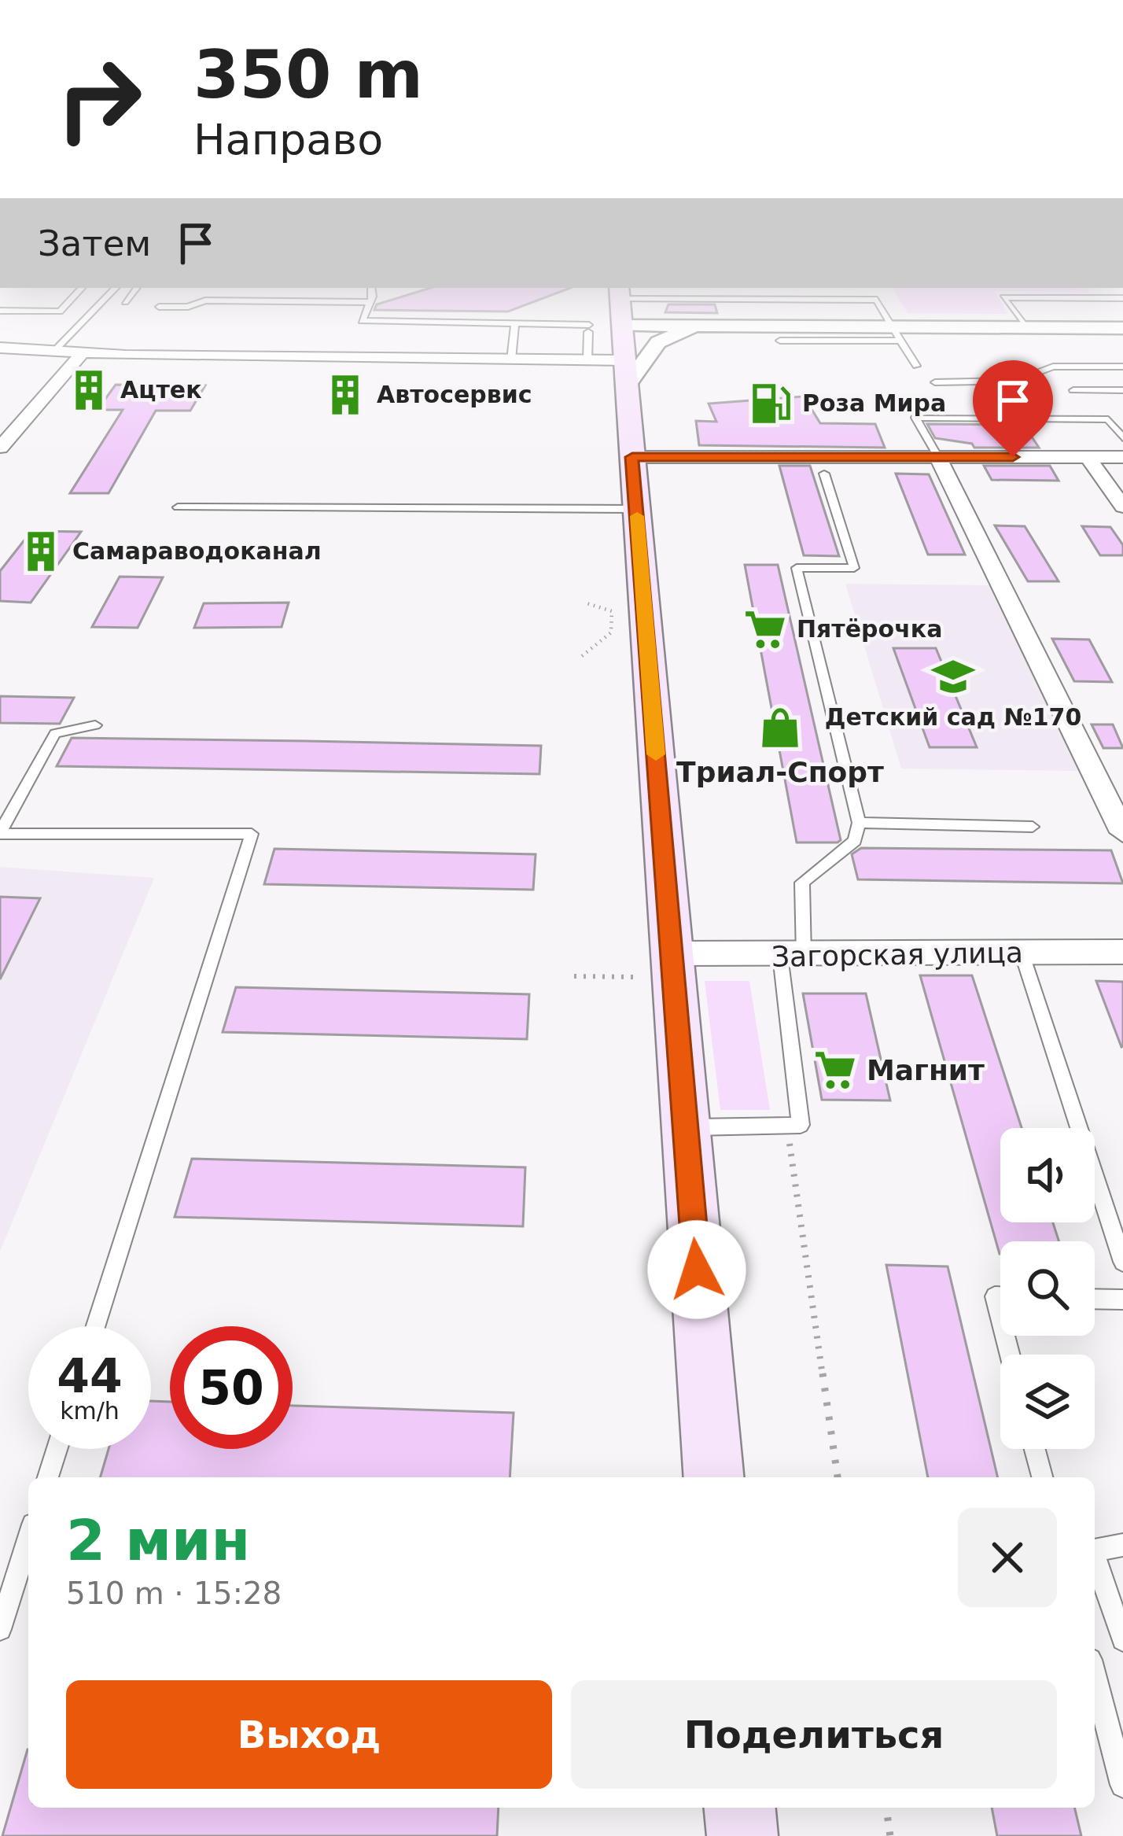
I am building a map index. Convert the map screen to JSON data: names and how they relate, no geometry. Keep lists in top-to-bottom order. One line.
{"streets":{"street":["Загорская улица"]},"places":{"building":["Ацтек","Автосервис","Самараводоканал"],"fuel station":["Роза Мира"],"supermarket":["Пятёрочка","Магнит"],"school or university":["Детский сад №170"],"shop":["Триал-Спорт"]},"page":{"turn":["350 m","Направо"],"then":"Затем","speed":"44 km/h","limit":"50","heading":["2 мин","510 m · 15:28"],"buttons":["Выход","Поделиться"]}}
